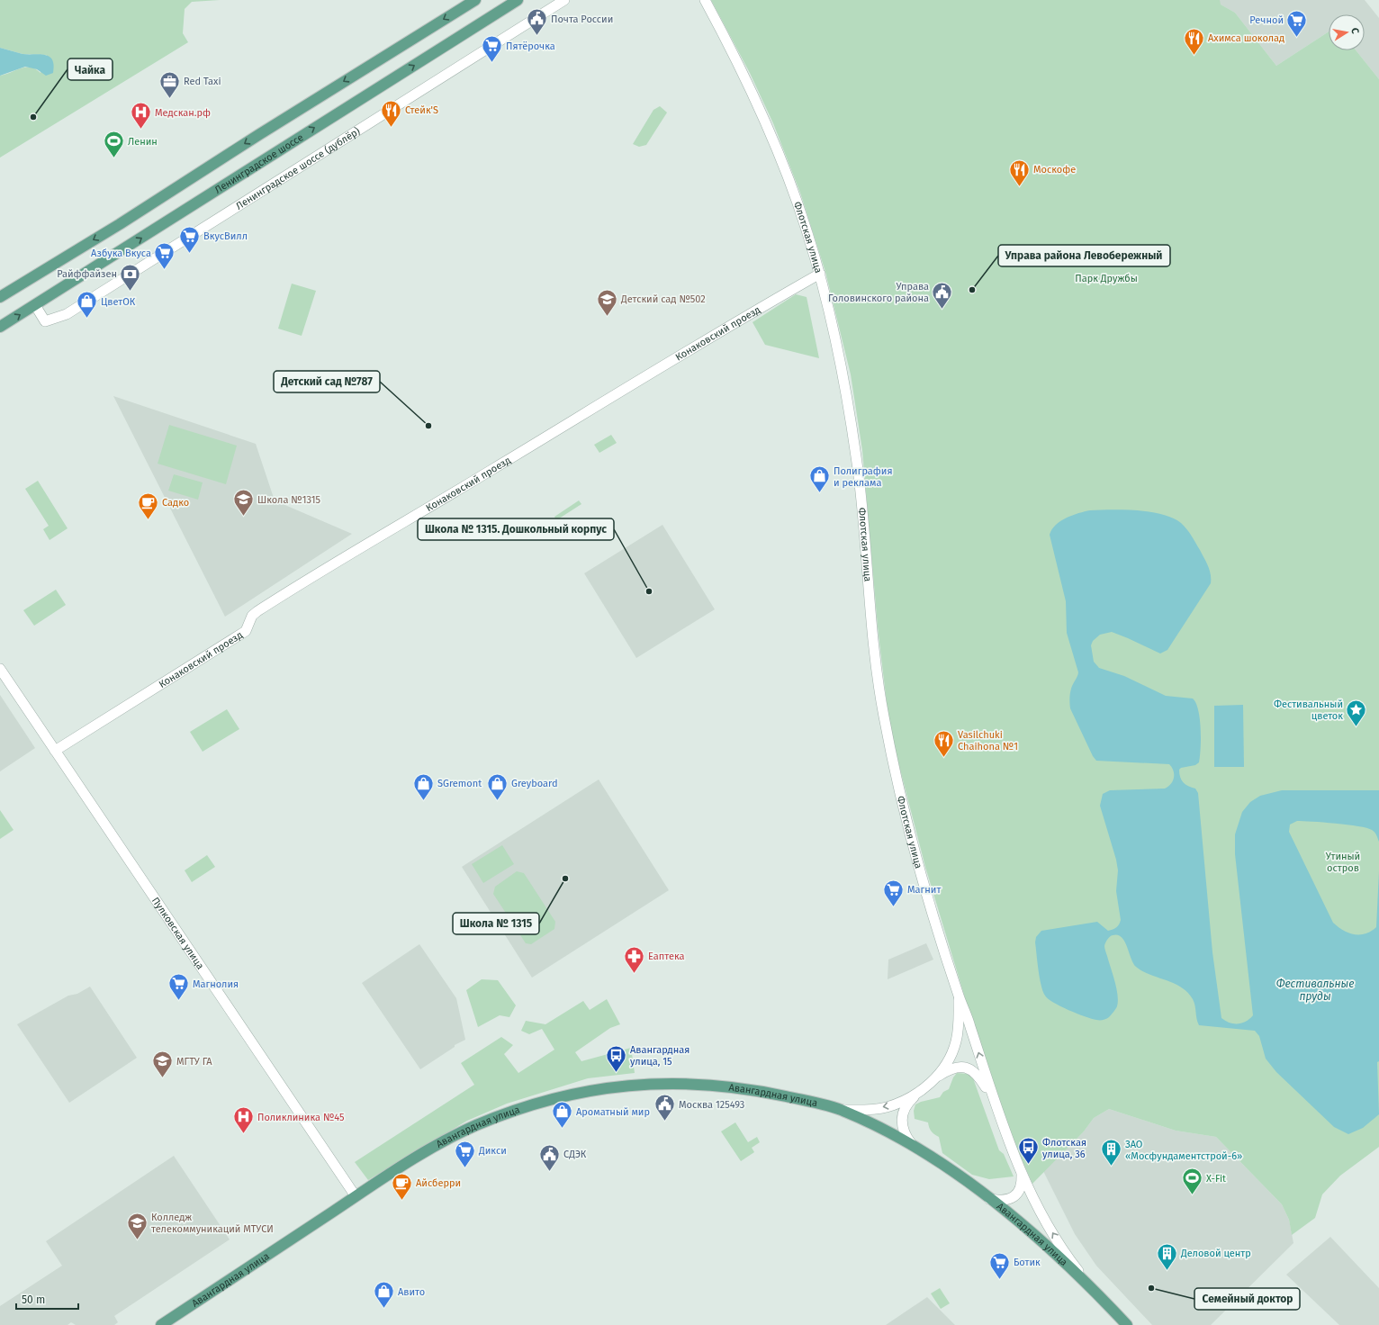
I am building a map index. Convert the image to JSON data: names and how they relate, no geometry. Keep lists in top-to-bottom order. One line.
{"streets":{"main road":["Ленинградское шоссе","Флотская улица","Авангардная улица"],"street":["Ленинградское шоссе (дублёр)","Конаковский проезд","Пулковская улица"]},"crossings":[["Ленинградское шоссе","Ленинградское шоссе (дублёр)"],["Флотская улица","Конаковский проезд"],["Флотская улица","Авангардная улица"],["Конаковский проезд","Пулковская улица"],["Пулковская улица","Авангардная улица"]],"water":["Фестивальные пруды"],"parks":["Парк Дружбы","Утиный остров"],"places":{"public building":["Почта России","Управа Головинского района","Москва 125493","СДЭК"],"supermarket":["Речной","Пятёрочка","ВкусВилл","Азбука Вкуса","Магнит","Магнолия","Дикси","Ботик"],"restaurant":["Ахимса шоколад","Стейк'S","Москофе","Vasilchuki Chaihona №1"],"office":["Red Taxi"],"other":["Чайка","Управа района Левобережный","Детский сад №787","Школа № 1315. Дошкольный корпус","Школа № 1315","Семейный доктор"],"hospital":["Медскан.рф","Поликлиника №45"],"sports":["Ленин","X-Fit"],"bank":["Райффайзен"],"school or university":["Детский сад №502","Школа №1315","МГТУ ГА","Колледж телекоммуникаций МТУСИ"],"shop":["ЦветОК","Полиграфия и реклама","SGremont","Greyboard","Ароматный мир","Авито"],"cafe":["Садко","Айсберри"],"place":["Фестивальный цветок"],"pharmacy":["Еаптека"],"bus stop":["Авангардная улица, 15","Флотская улица, 36"],"building":["ЗАО «Мосфундаментстрой-6»","Деловой центр"]},"scale_bar":"50 m","north":"right"}
